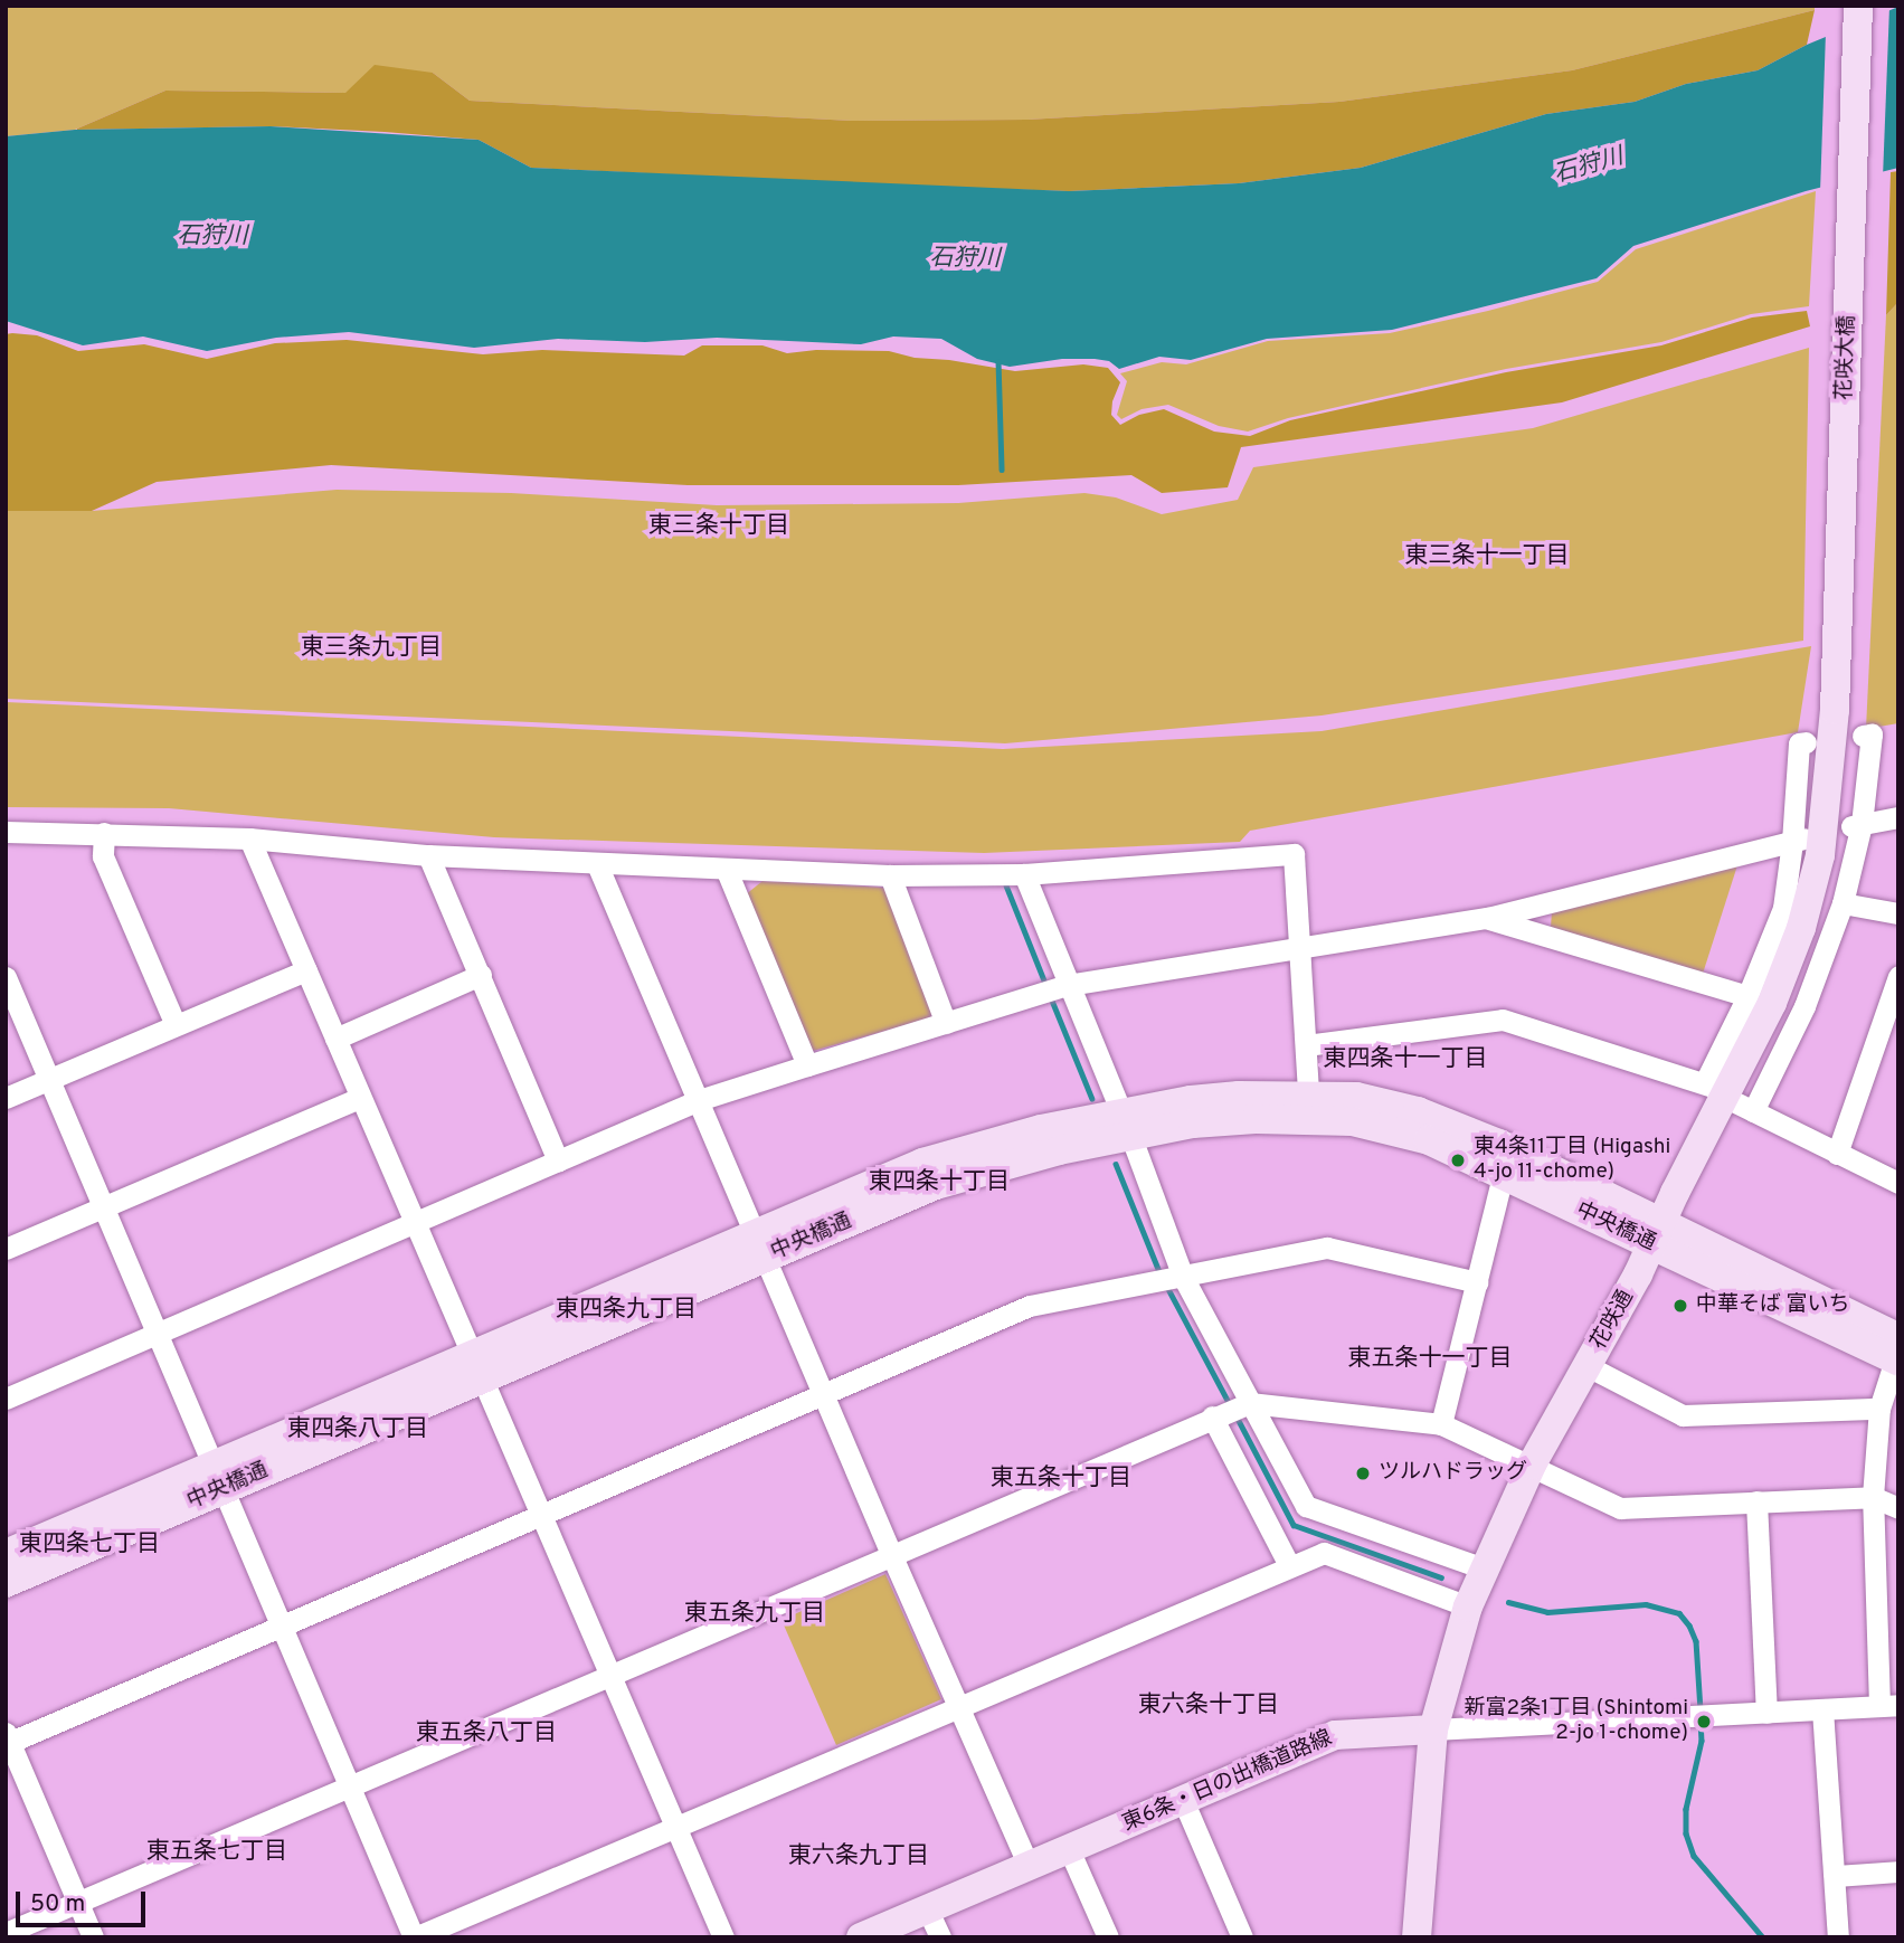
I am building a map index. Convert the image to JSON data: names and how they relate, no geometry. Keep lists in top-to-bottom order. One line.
{"streets":{"street":["花咲大橋","中央橋通","花咲通","東6条・日の出橋道路線"]},"crossings":[["花咲大橋","花咲通"],["中央橋通","花咲通"],["花咲通","東6条・日の出橋道路線"]],"districts":["東三条十丁目","東三条十一丁目","東三条九丁目","東四条十一丁目","東四条十丁目","東四条九丁目","東五条十一丁目","東四条八丁目","東五条十丁目","東四条七丁目","東五条九丁目","東六条十丁目","東五条八丁目","東五条七丁目","東六条九丁目"],"water":["石狩川"],"places":["東4条11丁目 (Higashi 4-jo 11-chome)","中華そば 富いち","ツルハドラッグ","新富2条1丁目 (Shintomi 2-jo 1-chome)"],"scale_bar":"50 m"}
